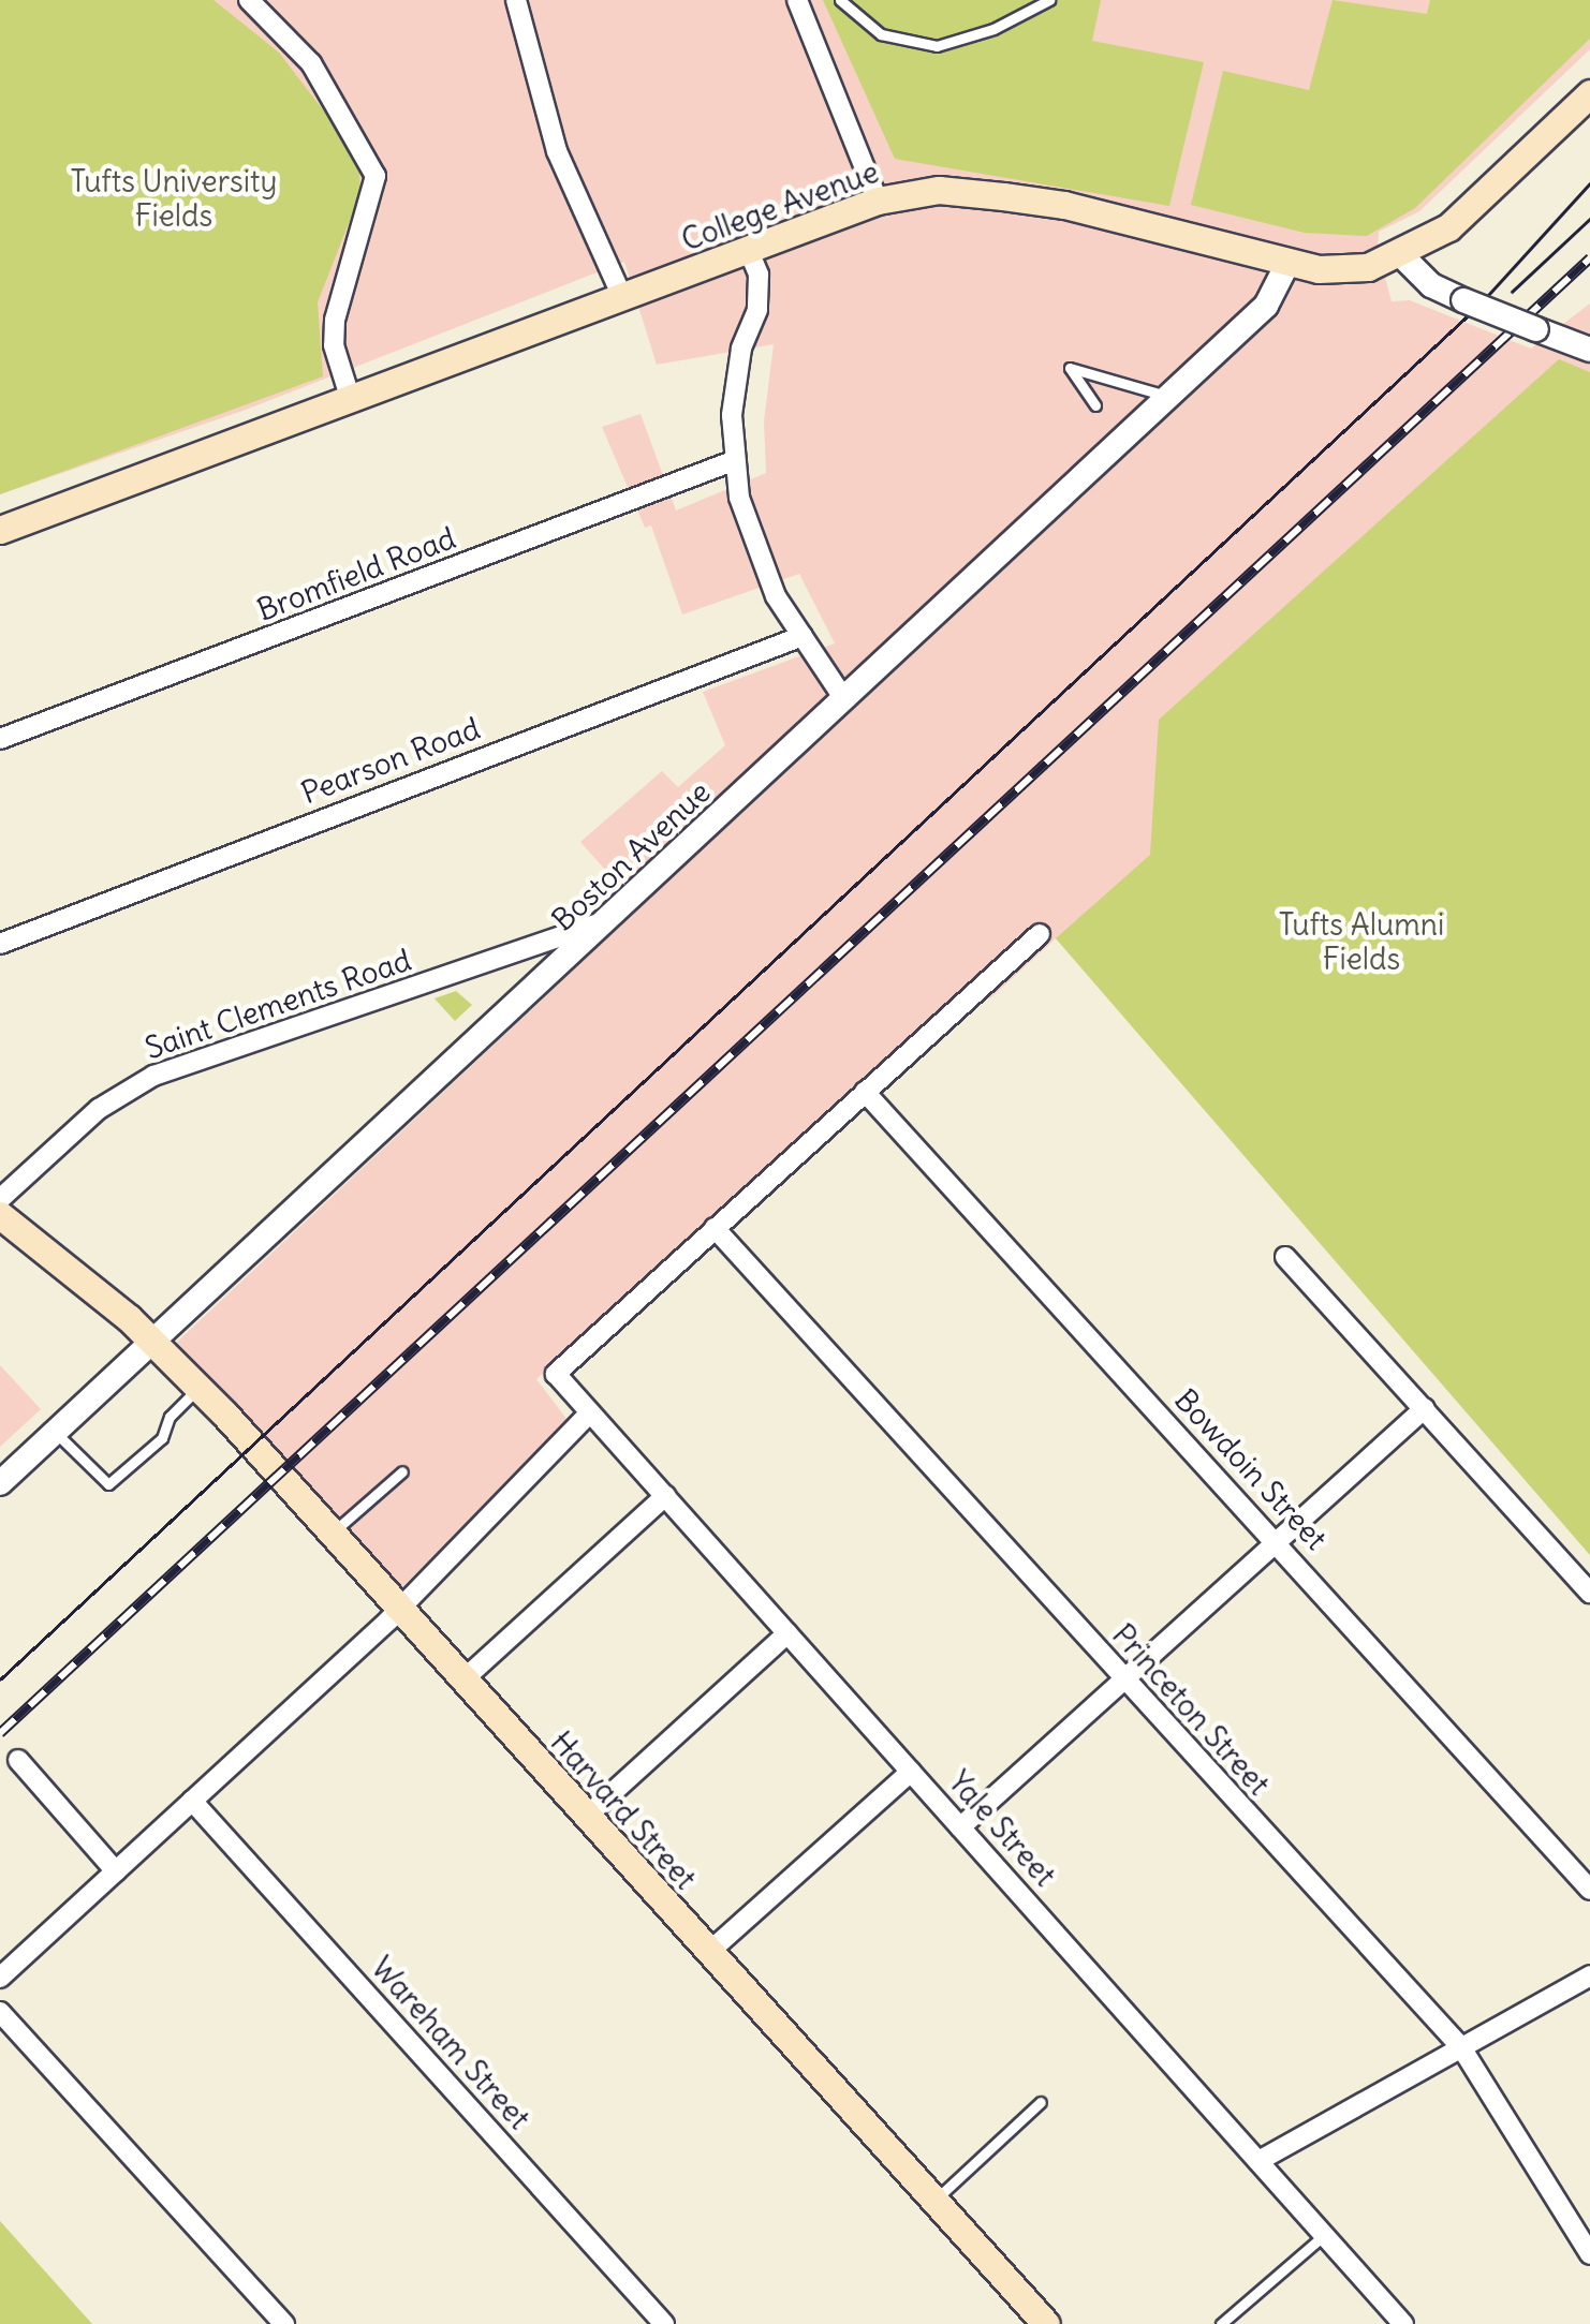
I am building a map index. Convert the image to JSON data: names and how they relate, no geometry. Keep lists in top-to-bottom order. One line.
{"streets":{"main road":["College Avenue","Harvard Street"],"street":["Bromfield Road","Pearson Road","Boston Avenue","Saint Clements Road","Bowdoin Street","Princeton Street","Yale Street","Wareham Street"]},"crossings":[["College Avenue","Boston Avenue"],["Boston Avenue","Saint Clements Road"],["Boston Avenue","Harvard Street"],["Princeton Street","Yale Street"]],"parks":["Tufts University Fields","Tufts Alumni Fields"]}
